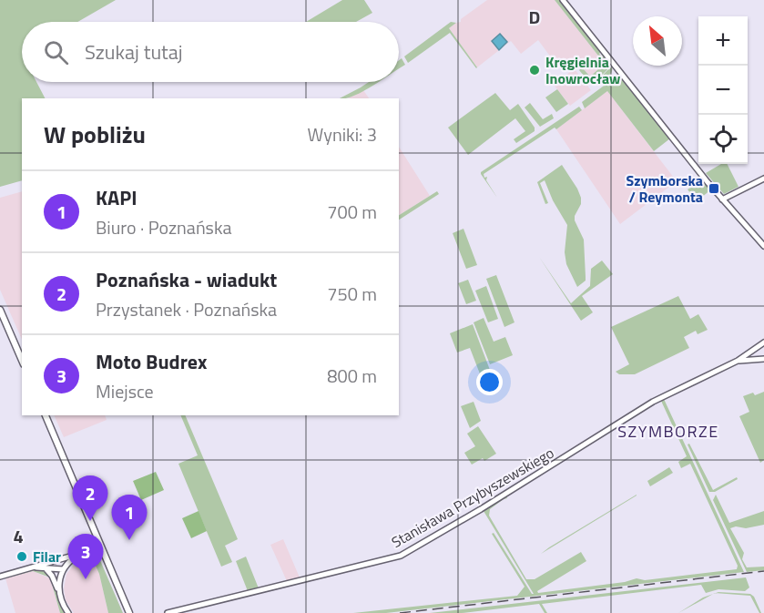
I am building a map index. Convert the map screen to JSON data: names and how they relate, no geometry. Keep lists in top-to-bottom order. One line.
{"streets":{"street":["Stanisława Przybyszewskiego"]},"districts":["SZYMBORZE"],"places":{"other":["Kręgielnia Inowrocław","Filar"],"transit":["Szymborska / Reymonta"]},"north":"top left","page":{"map_buttons":["+","−"],"search":"Szukaj tutaj","heading":["W pobliżu","Wyniki: 3"],"list":[{"mark":"1","name":"KAPI","note":"Biuro · Poznańska","value":"700 m"},{"mark":"2","name":"Poznańska - wiadukt","note":"Przystanek · Poznańska","value":"750 m"},{"mark":"3","name":"Moto Budrex","note":"Miejsce","value":"800 m"}],"pins":["2","1","3"]},"grid":{"columns":["D"],"rows":["4"]}}
